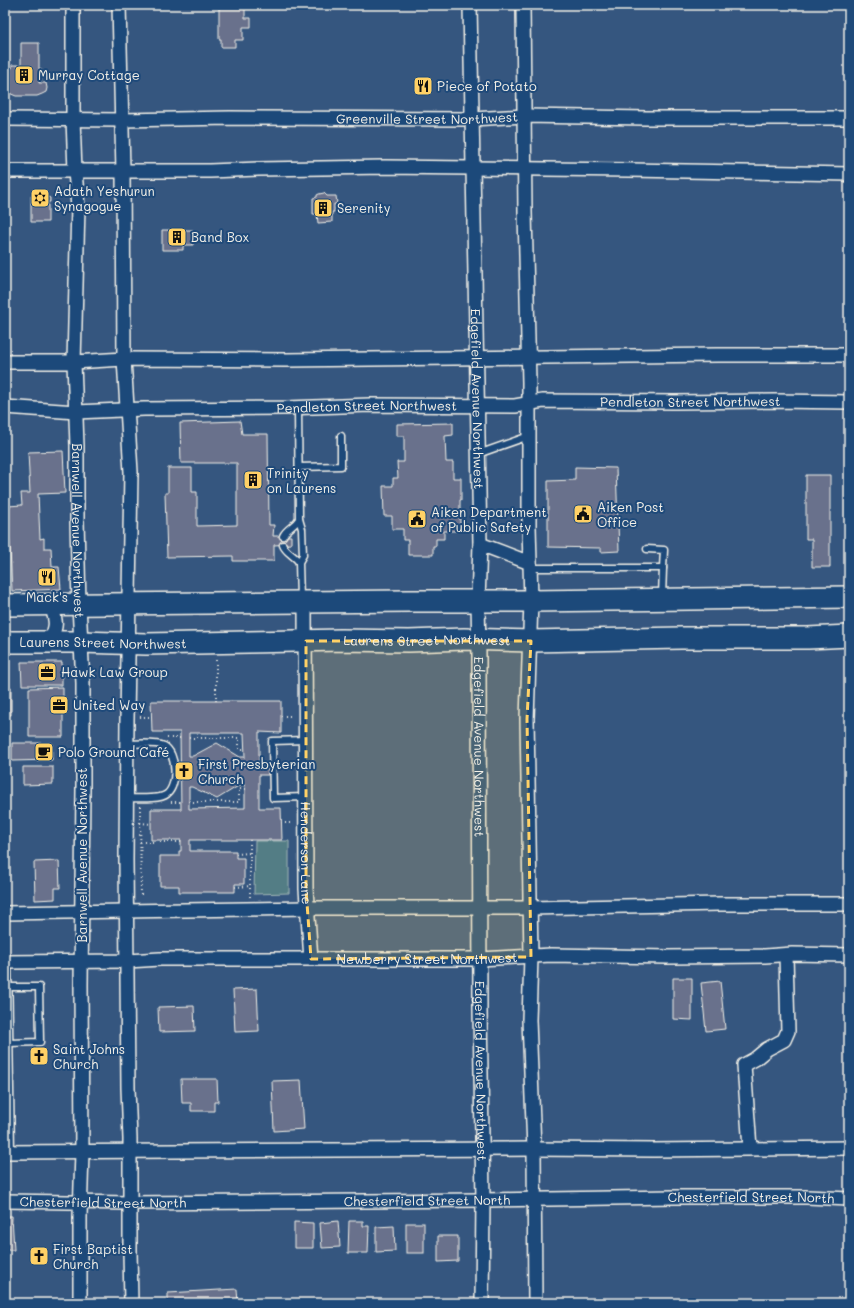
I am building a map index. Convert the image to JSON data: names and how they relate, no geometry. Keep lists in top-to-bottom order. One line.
{"streets":{"main road":["Laurens Street Northwest"],"street":["Greenville Street Northwest","Edgefield Avenue Northwest","Pendleton Street Northwest","Barnwell Avenue Northwest","Henderson Lane","Newberry Street Northwest","Chesterfield Street North"]},"crossings":[["Greenville Street Northwest","Edgefield Avenue Northwest"],["Greenville Street Northwest","Barnwell Avenue Northwest"],["Edgefield Avenue Northwest","Pendleton Street Northwest"],["Edgefield Avenue Northwest","Laurens Street Northwest"],["Edgefield Avenue Northwest","Newberry Street Northwest"],["Edgefield Avenue Northwest","Chesterfield Street North"],["Pendleton Street Northwest","Barnwell Avenue Northwest"],["Barnwell Avenue Northwest","Laurens Street Northwest"],["Barnwell Avenue Northwest","Newberry Street Northwest"],["Barnwell Avenue Northwest","Chesterfield Street North"],["Laurens Street Northwest","Henderson Lane"],["Henderson Lane","Newberry Street Northwest"]],"places":{"building":["Murray Cottage","Serenity","Band Box","Trinity on Laurens"],"restaurant":["Piece of Potato","Mack's"],"synagogue":["Adath Yeshurun Synagogue"],"public building":["Aiken Post Office","Aiken Department of Public Safety"],"office":["Hawk Law Group","United Way"],"cafe":["Polo Ground Café"],"church":["First Presbyterian Church","Saint Johns Church","First Baptist Church"]}}
